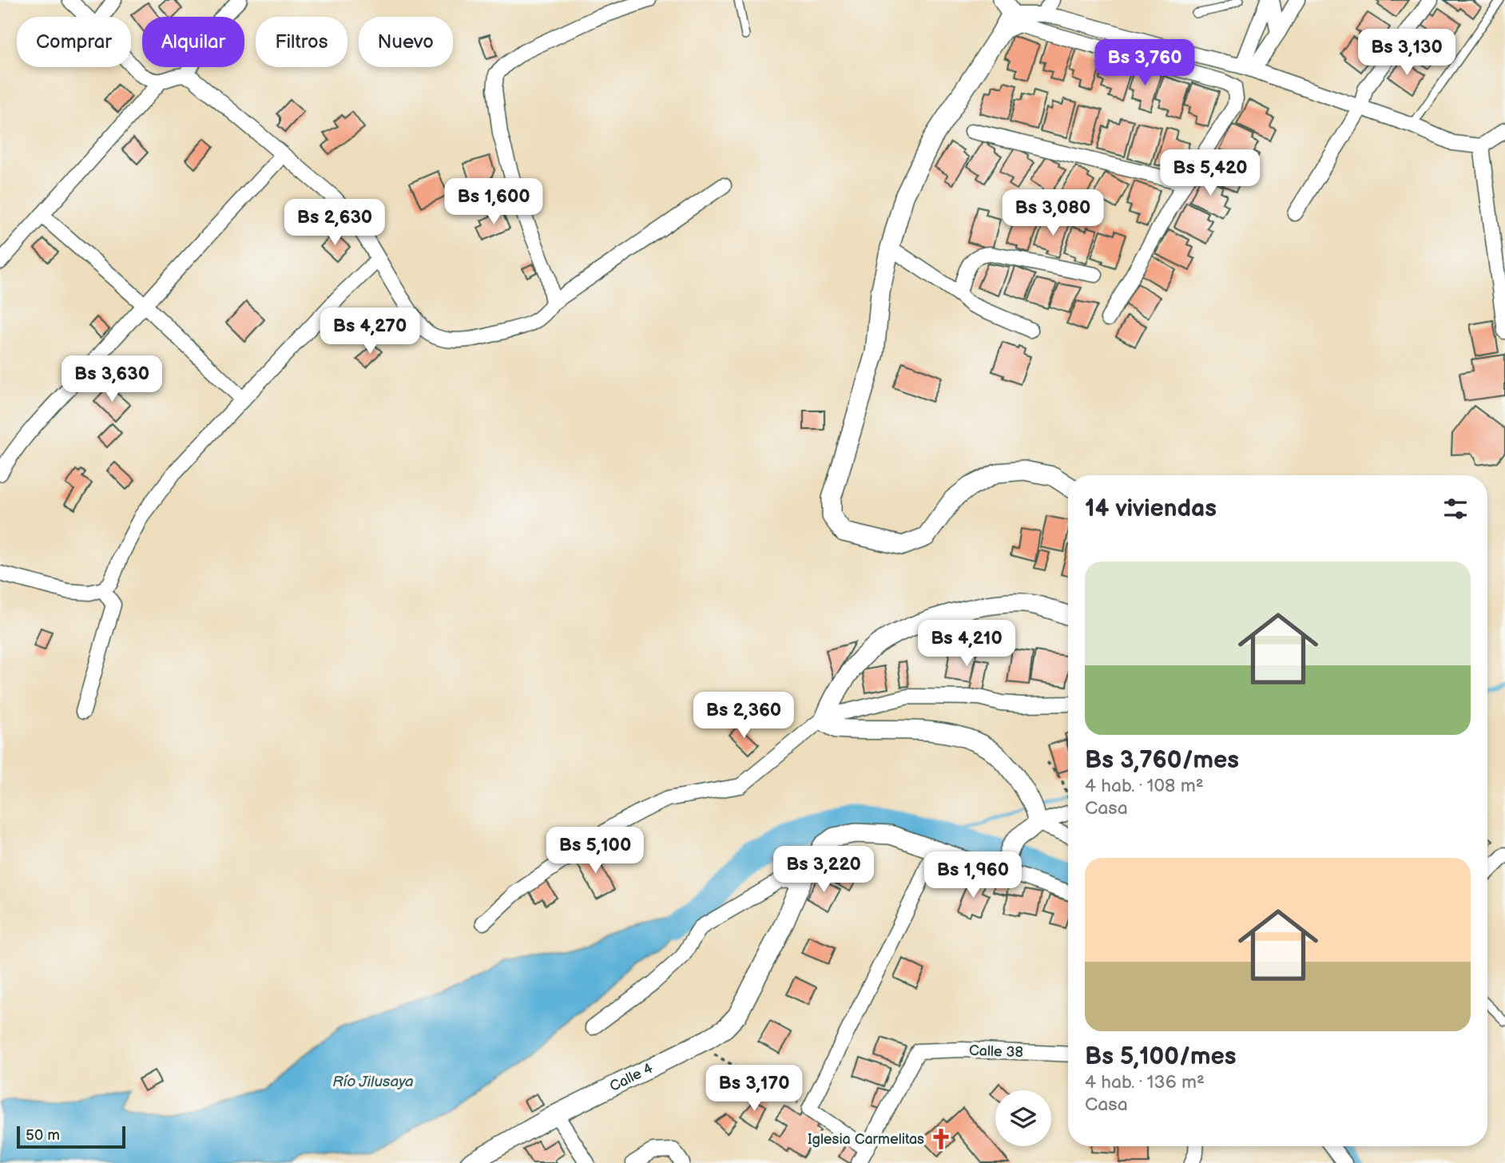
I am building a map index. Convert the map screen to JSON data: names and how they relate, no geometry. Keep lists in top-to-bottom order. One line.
{"streets":{"street":["Calle 38","Calle 4"]},"water":["Río Jilusaya"],"places":{"church":["Iglesia Carmelitas"]},"scale_bar":"50 m","page":{"chip":["Comprar","Alquilar","Filtros","Nuevo"],"price":["Bs 3,130","Bs 3,760","Bs 5,420","Bs 1,600","Bs 3,080","Bs 2,630","Bs 4,270","Bs 3,630","Bs 4,210","Bs 2,360","Bs 5,100","Bs 3,220","Bs 1,960","Bs 3,170"],"heading":"14 viviendas","list":[{"name":"Bs 3,760/mes","note":"4 hab. · 108 m² · Casa"},{"name":"Bs 5,100/mes","note":"4 hab. · 136 m² · Casa"}],"scale":"50 m"}}
